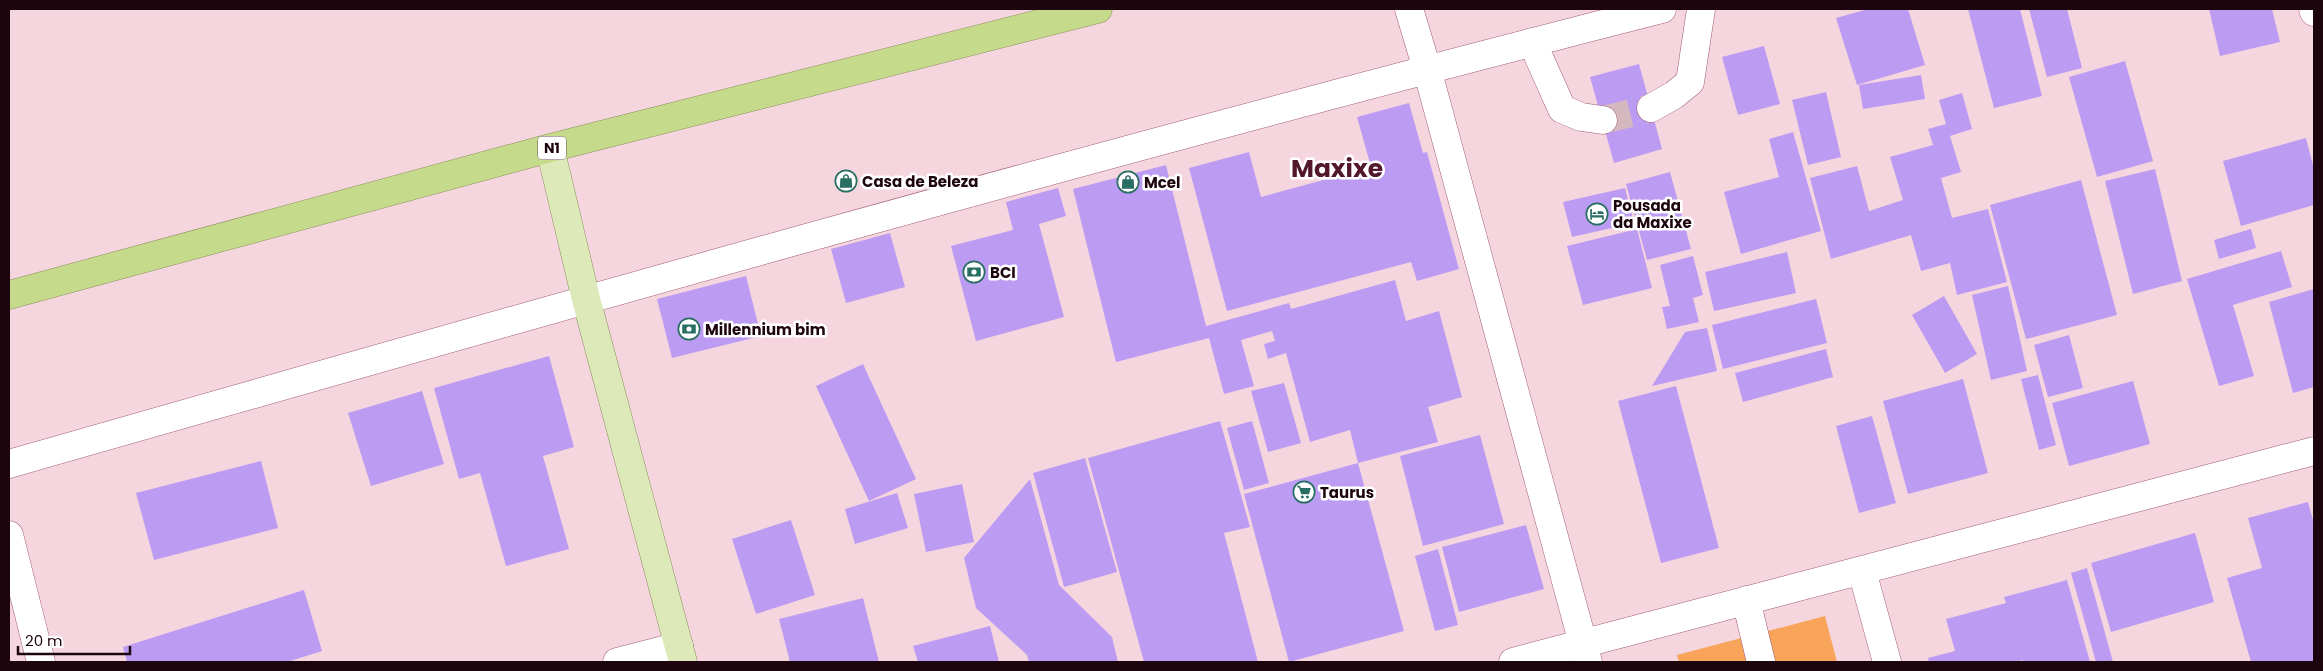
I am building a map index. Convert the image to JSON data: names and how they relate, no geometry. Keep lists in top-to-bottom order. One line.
{"streets":{"highway":["N1"]},"districts":["Maxixe"],"places":{"shop":["Casa de Beleza","Mcel"],"hotel":["Pousada da Maxixe"],"bank":["BCI","Millennium bim"],"supermarket":["Taurus"]},"scale_bar":"20 m"}
